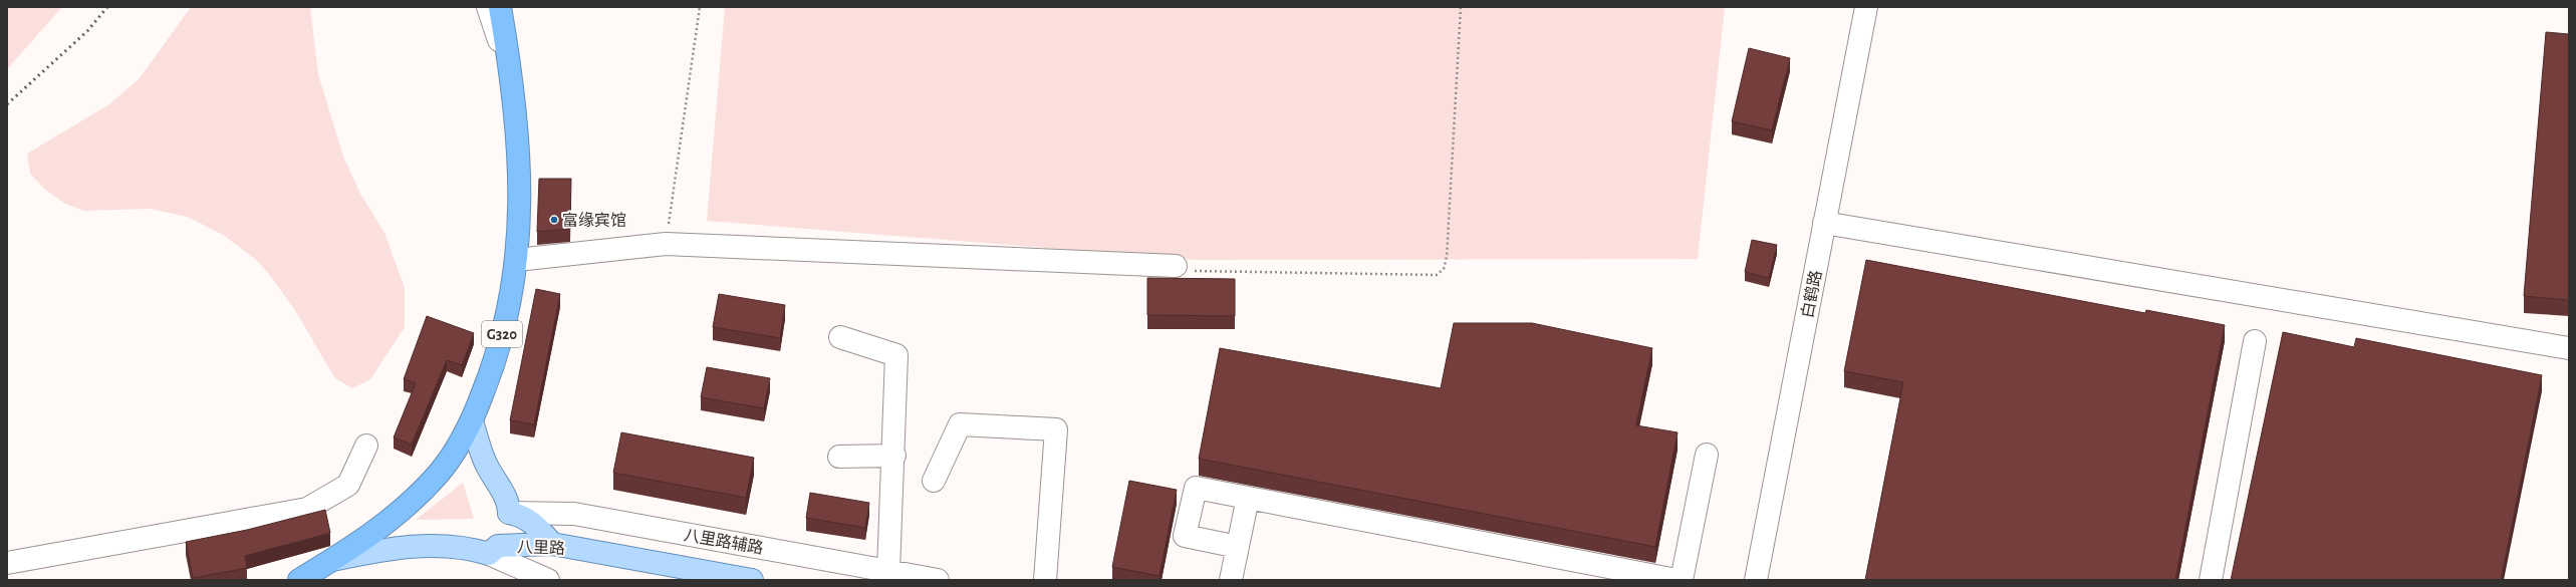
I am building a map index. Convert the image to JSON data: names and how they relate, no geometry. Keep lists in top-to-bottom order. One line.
{"streets":{"highway":["G320"],"main road":["八里路"],"street":["白鹤路","八里路辅路"]},"places":["富缘宾馆"]}
